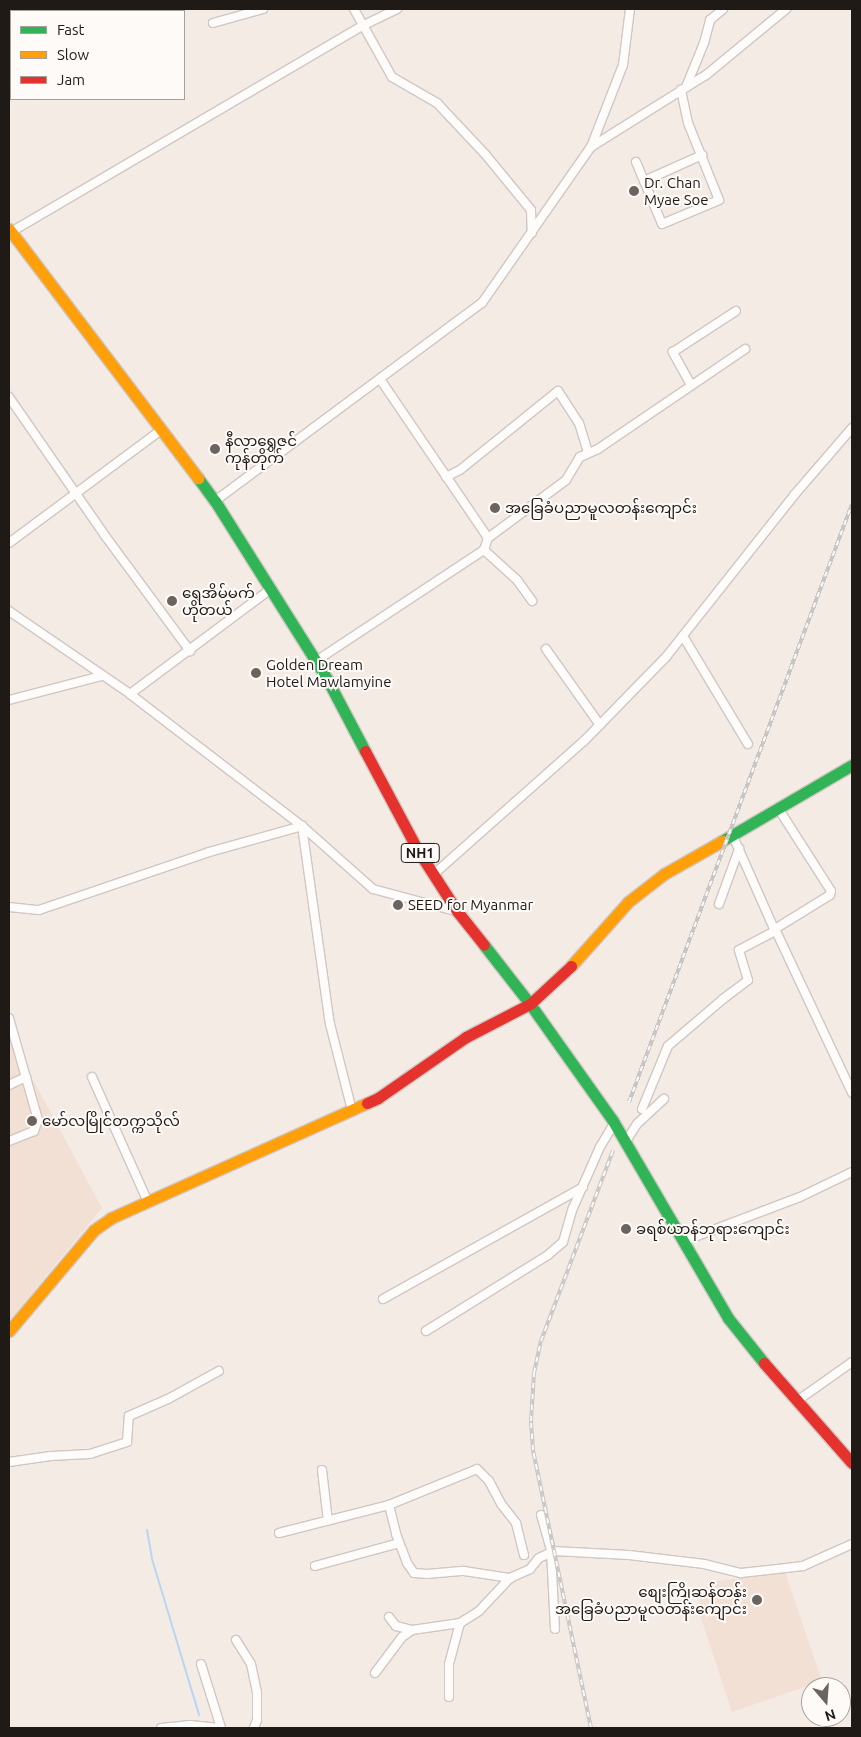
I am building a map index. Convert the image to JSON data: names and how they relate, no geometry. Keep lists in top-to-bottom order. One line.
{"streets":{"main road":["NH1"]},"places":["Dr. Chan Myae Soe","နီလာရွှေဇင် ကုန်တိုက်","အခြေခံပညာမူလတန်းကျောင်း","ရွှေအိမ်မက် ဟိုတယ်","Golden Dream Hotel Mawlamyine","SEED for Myanmar","မော်လမြိုင်တက္ကသိုလ်","ခရစ်ယာန်ဘုရားကျောင်း","စျေးကြိုဆန်တန်း အခြေခံပညာမူလတန်းကျောင်း"],"legend":["Fast","Slow","Jam"],"north":"bottom"}
